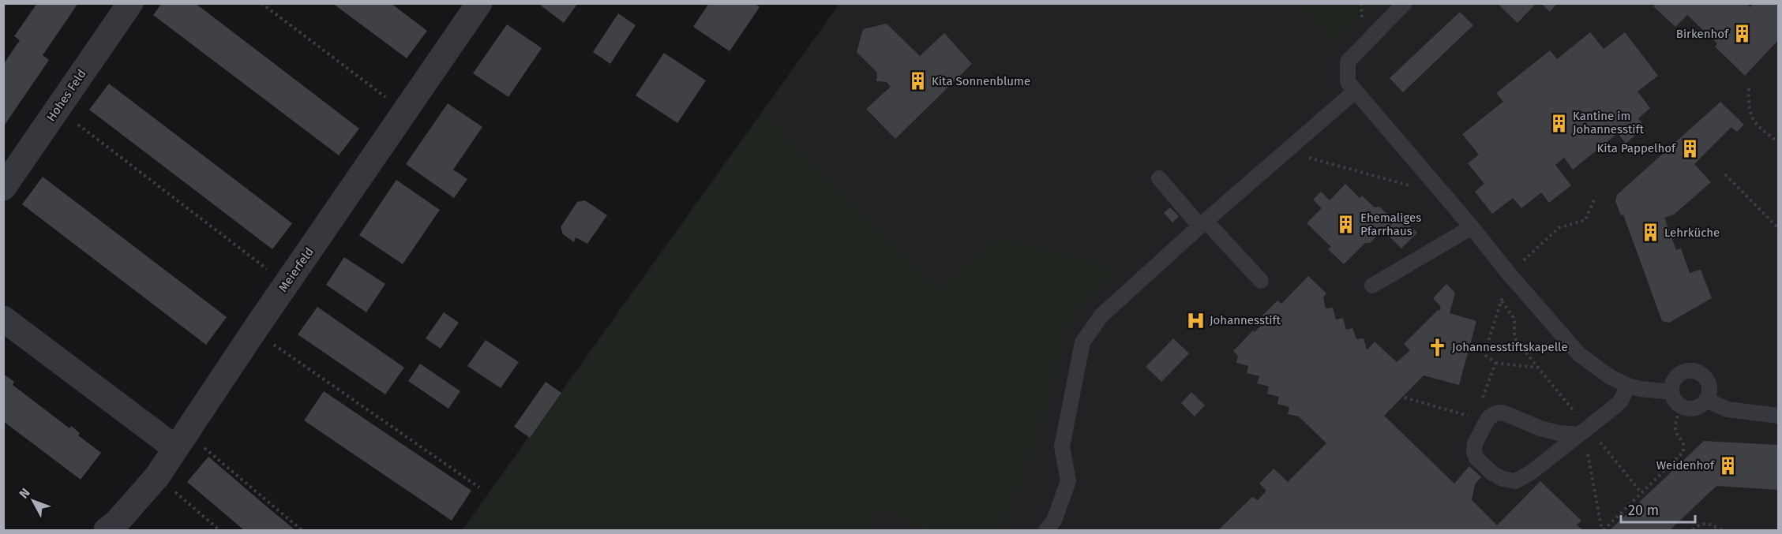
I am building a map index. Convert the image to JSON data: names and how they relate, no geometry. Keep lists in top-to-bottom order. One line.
{"streets":{"street":["Hohes Feld","Meierfeld"]},"places":{"building":["Birkenhof","Kita Sonnenblume","Kantine im Johannesstift","Kita Pappelhof","Ehemaliges Pfarrhaus","Lehrküche","Weidenhof"],"hospital":["Johannesstift"],"church":["Johannesstiftskapelle"]},"scale_bar":"20 m","north":"top left"}
